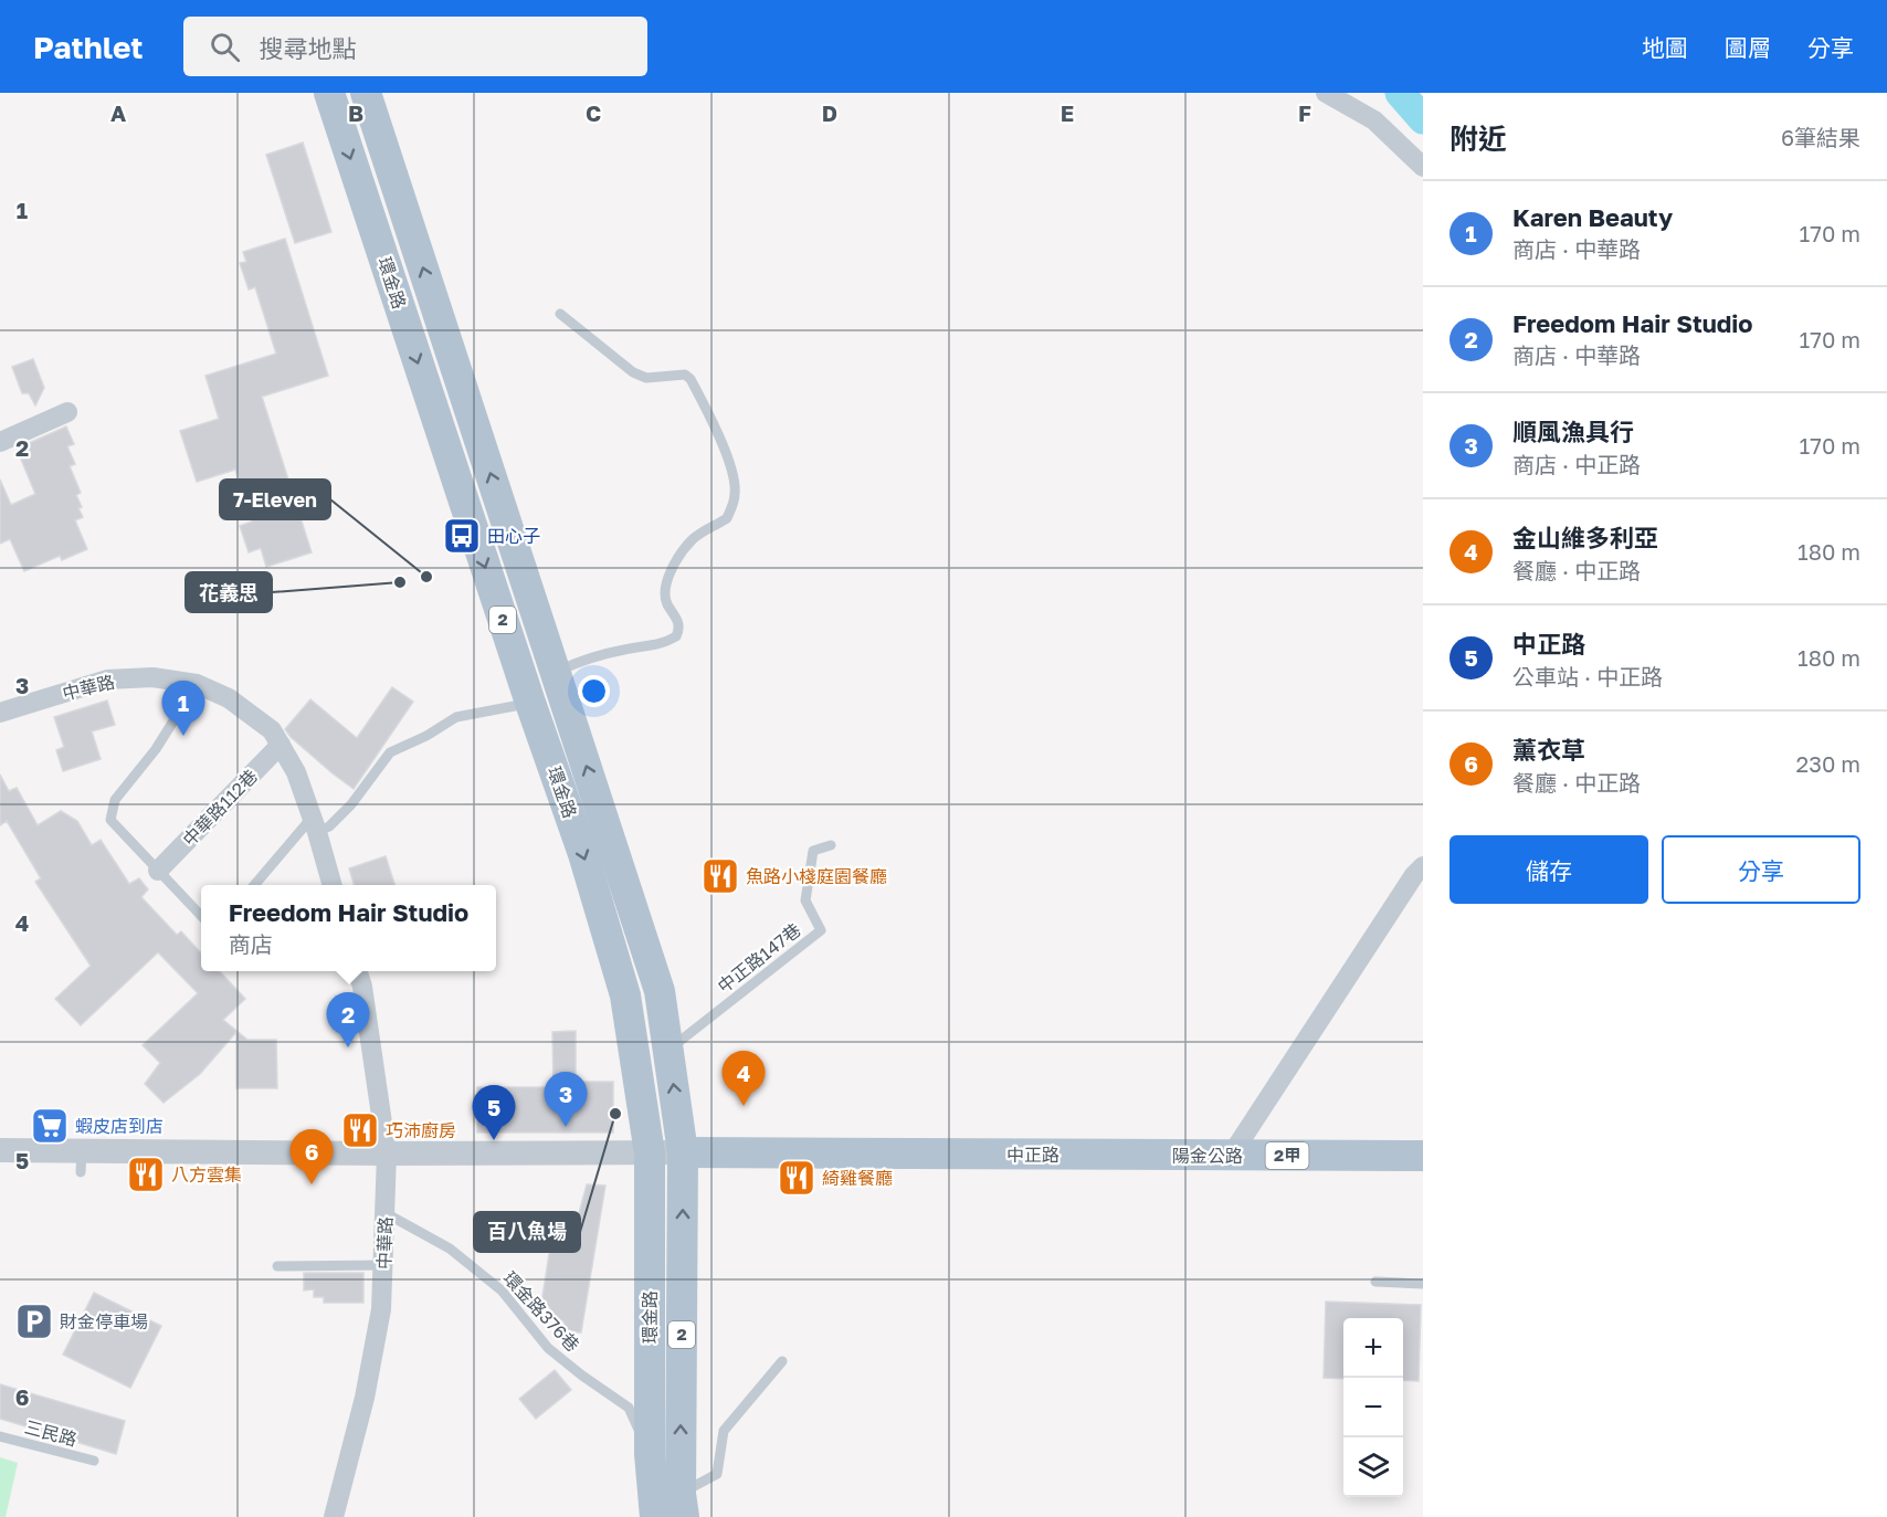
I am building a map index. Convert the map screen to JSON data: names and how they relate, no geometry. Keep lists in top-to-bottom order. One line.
{"streets":{"main road":["環金路","2","中正路","陽金公路","2甲"],"street":["中華路","中華路112巷"],"lane":["中正路147巷","環金路376巷","三民路"]},"crossings":[["環金路","中正路147巷"],["環金路","中正路"],["環金路","環金路376巷"],["中華路","中華路112巷"],["中華路","中正路"],["中華路","環金路376巷"],["中正路","陽金公路"]],"places":{"bus stop":["田心子"],"other":["7-Eleven","花義思","百八魚場"],"restaurant":["魚路小棧庭園餐廳","巧沛廚房","八方雲集","綺雞餐廳"],"supermarket":["蝦皮店到店"],"parking":["財金停車場"]},"page":{"header":"Pathlet","search":"搜尋地點","nav":["地圖","圖層","分享"],"heading":["附近","6筆結果"],"list":[{"mark":"1","name":"Karen Beauty","note":"商店 · 中華路","value":"170 m"},{"mark":"2","name":"Freedom Hair Studio","note":"商店 · 中華路","value":"170 m"},{"mark":"3","name":"順風漁具行","note":"商店 · 中正路","value":"170 m"},{"mark":"4","name":"金山維多利亞","note":"餐廳 · 中正路","value":"180 m"},{"mark":"5","name":"中正路","note":"公車站 · 中正路","value":"180 m"},{"mark":"6","name":"薰衣草","note":"餐廳 · 中正路","value":"230 m"}],"pins":["1","2","4","3","5","6"],"buttons":["儲存","分享"],"popup":["Freedom Hair Studio","商店"],"map_buttons":["+","−"]},"grid":{"columns":["A","B","C","D","E","F"],"rows":["1","2","3","4","5","6"]}}
